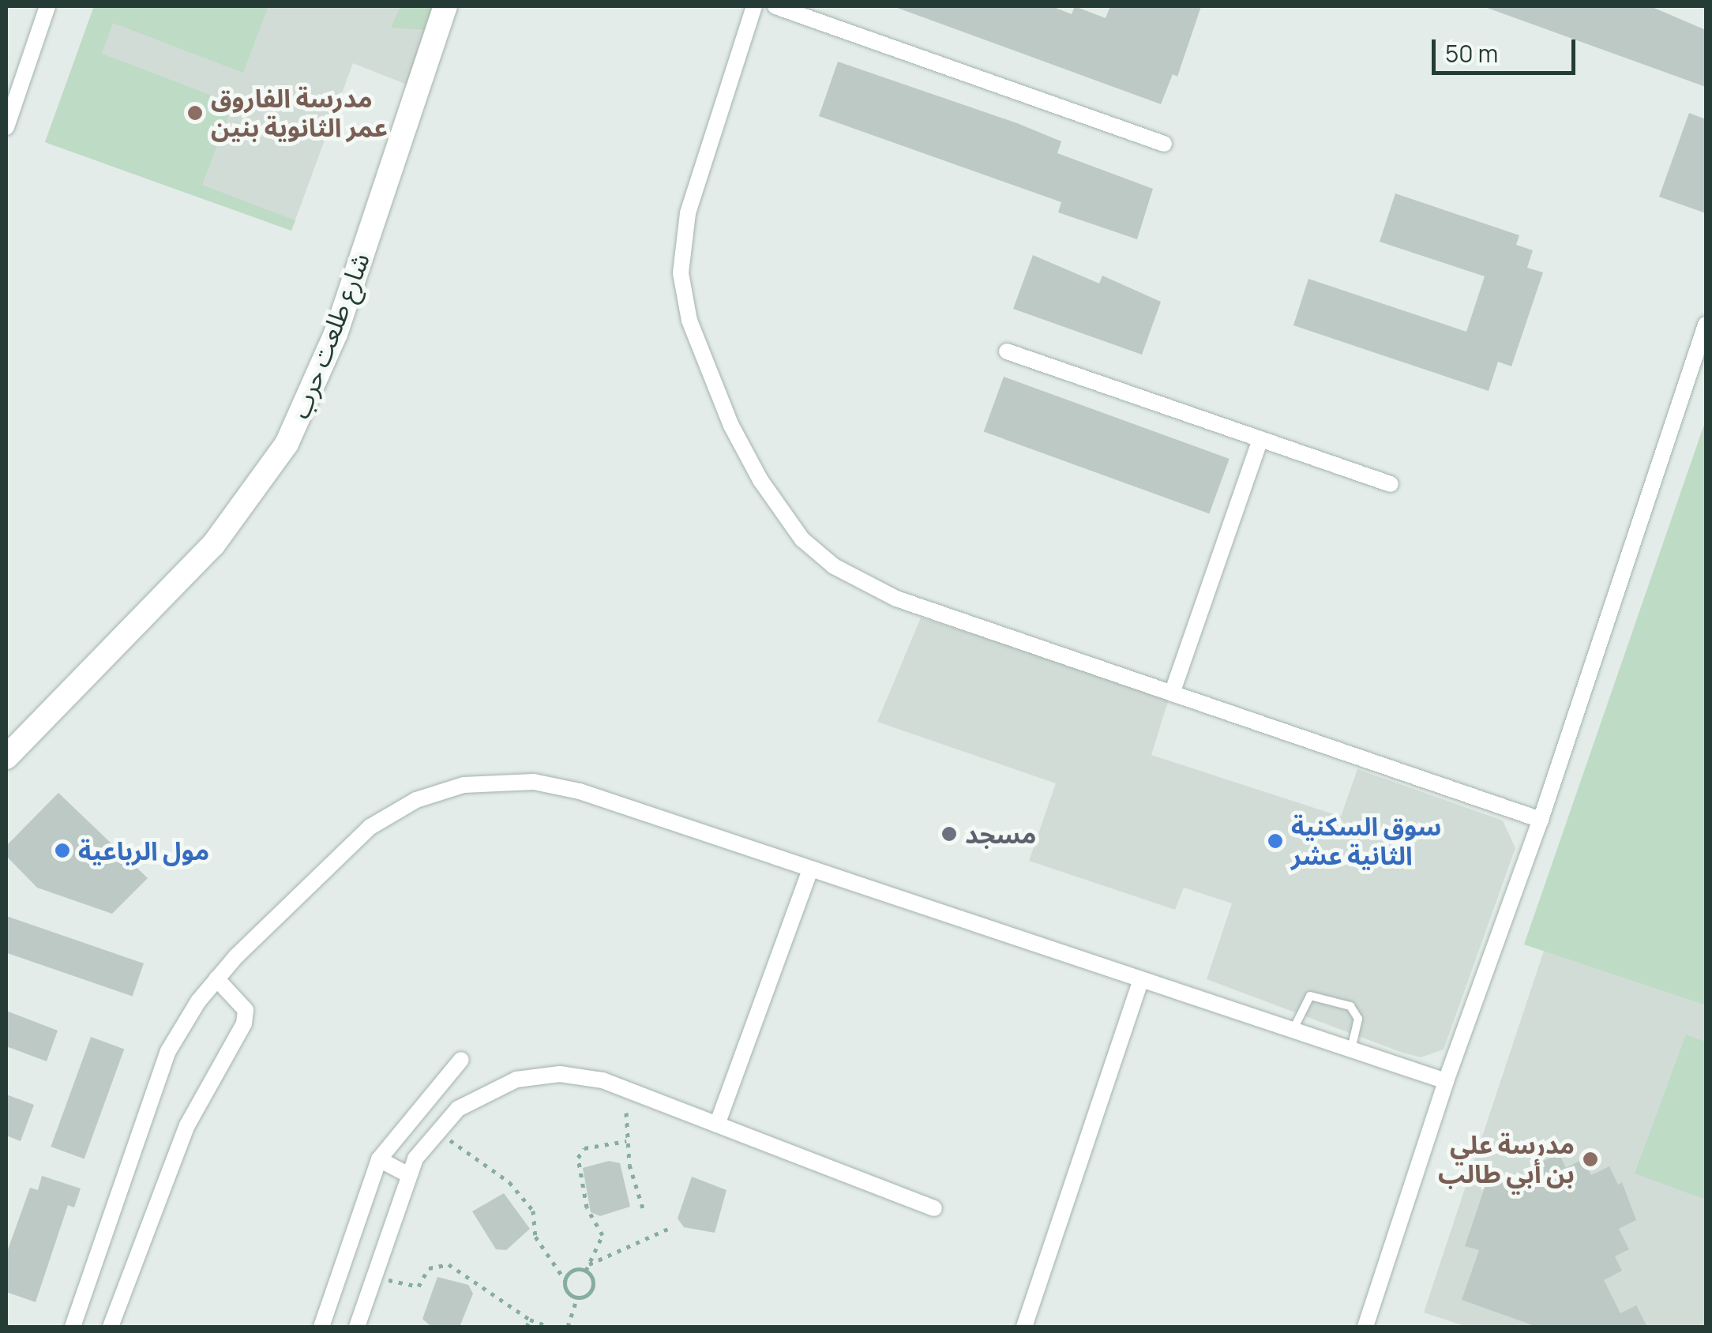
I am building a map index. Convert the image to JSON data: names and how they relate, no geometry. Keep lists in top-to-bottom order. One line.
{"streets":{"street":["شارع طلعت حرب"]},"places":["مدرسة الفاروق عمر الثانوية بنين","مسجد","سوق السكنية الثانية عشر","مول الرباعية","مدرسة علي بن أبي طالب"],"scale_bar":"50 m"}
